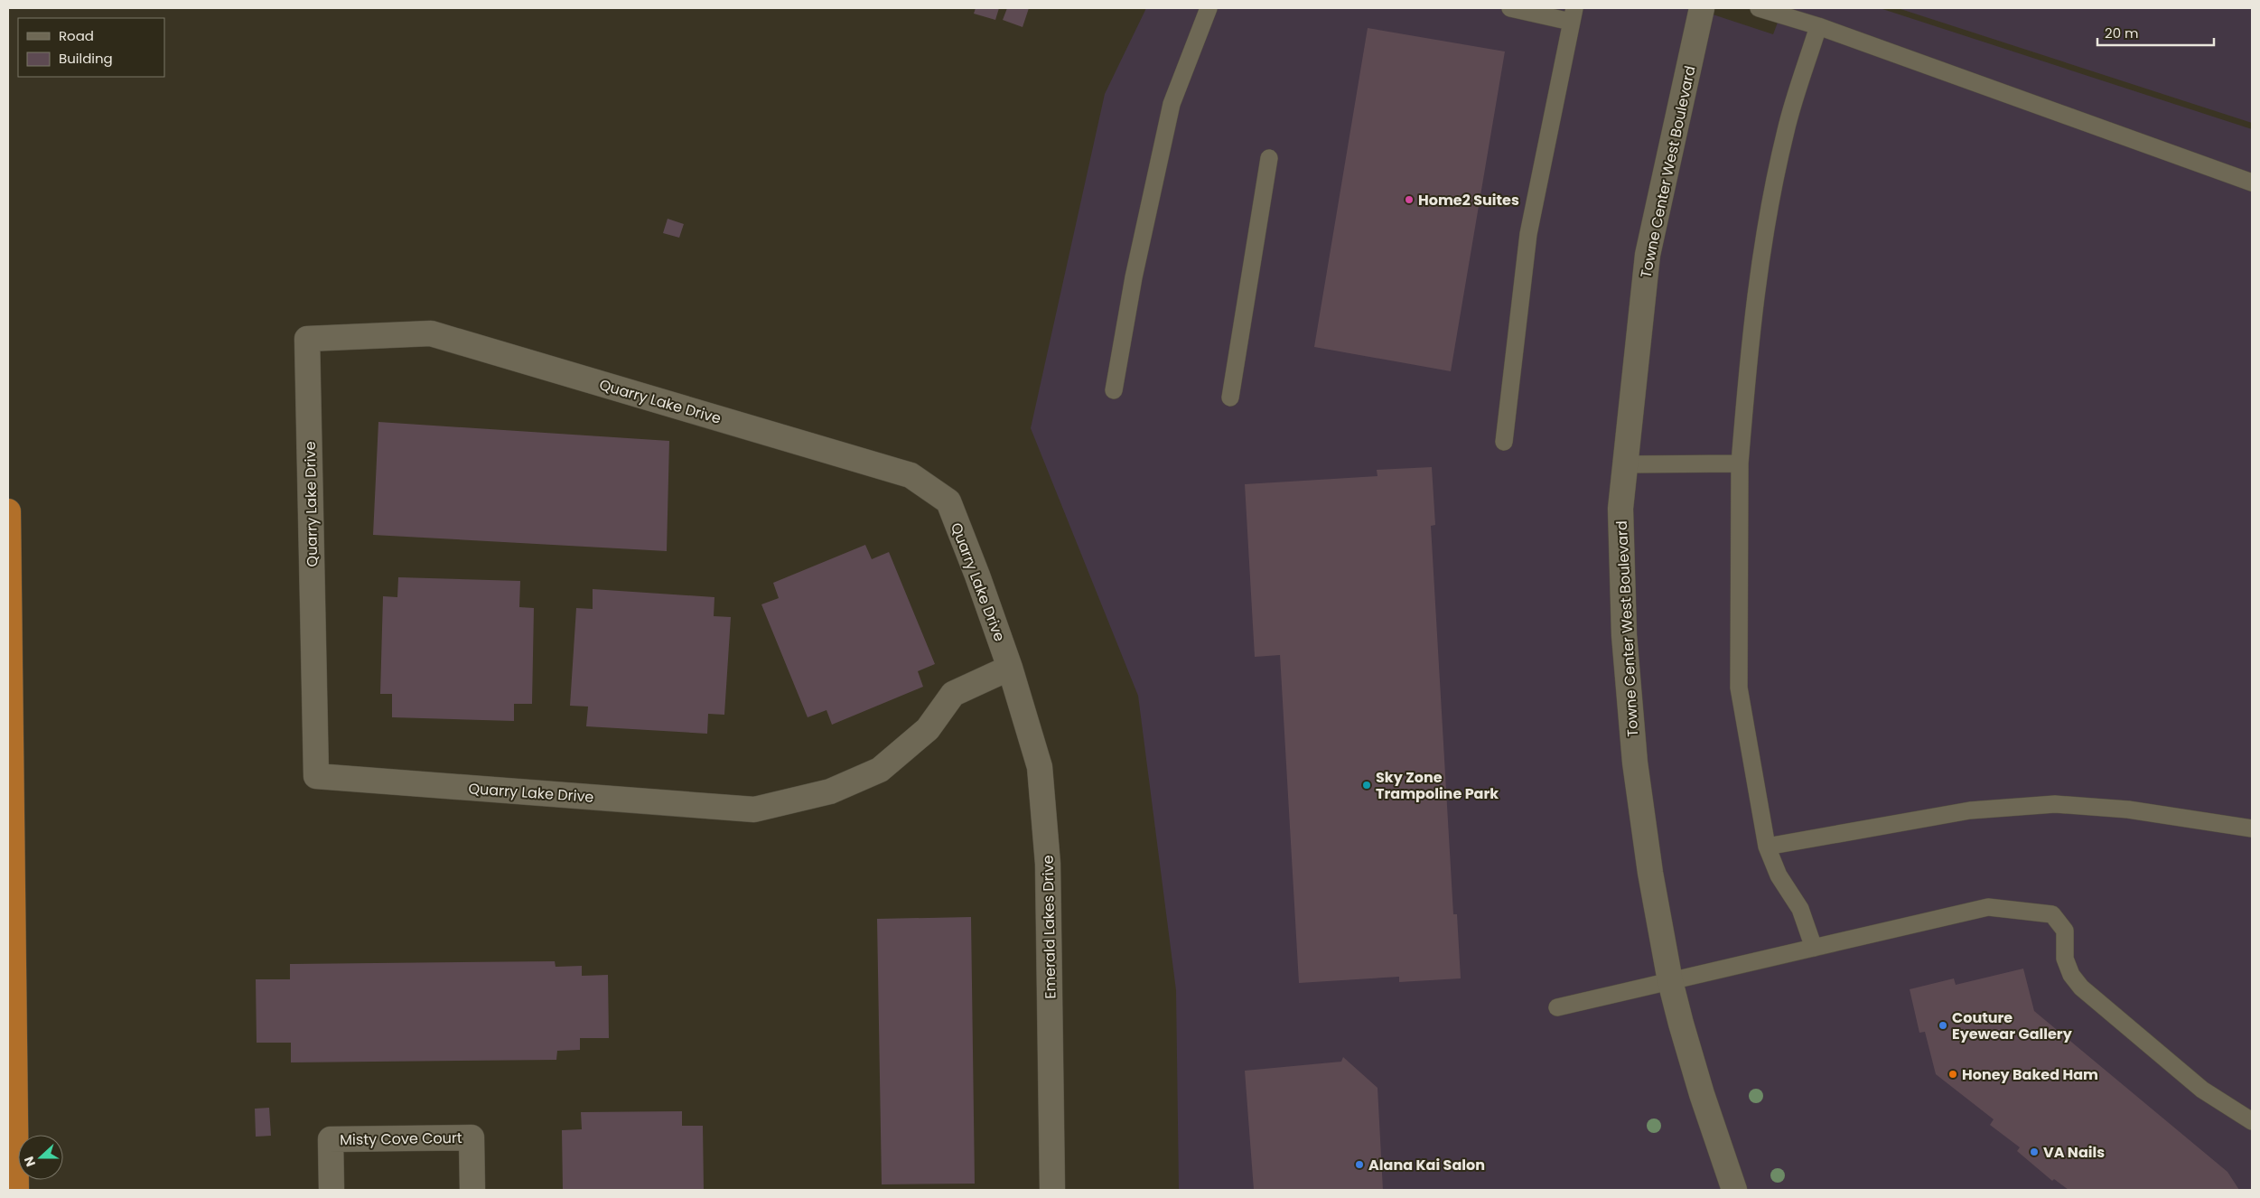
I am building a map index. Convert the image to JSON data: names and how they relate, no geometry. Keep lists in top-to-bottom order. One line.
{"streets":{"street":["Towne Center West Boulevard","Quarry Lake Drive","Emerald Lakes Drive","Misty Cove Court"]},"crossings":[["Quarry Lake Drive","Emerald Lakes Drive"]],"places":["Home2 Suites","Sky Zone Trampoline Park","Couture Eyewear Gallery","Honey Baked Ham","VA Nails","Alana Kai Salon"],"legend":["Road","Building"],"scale_bar":"20 m","north":"left"}
